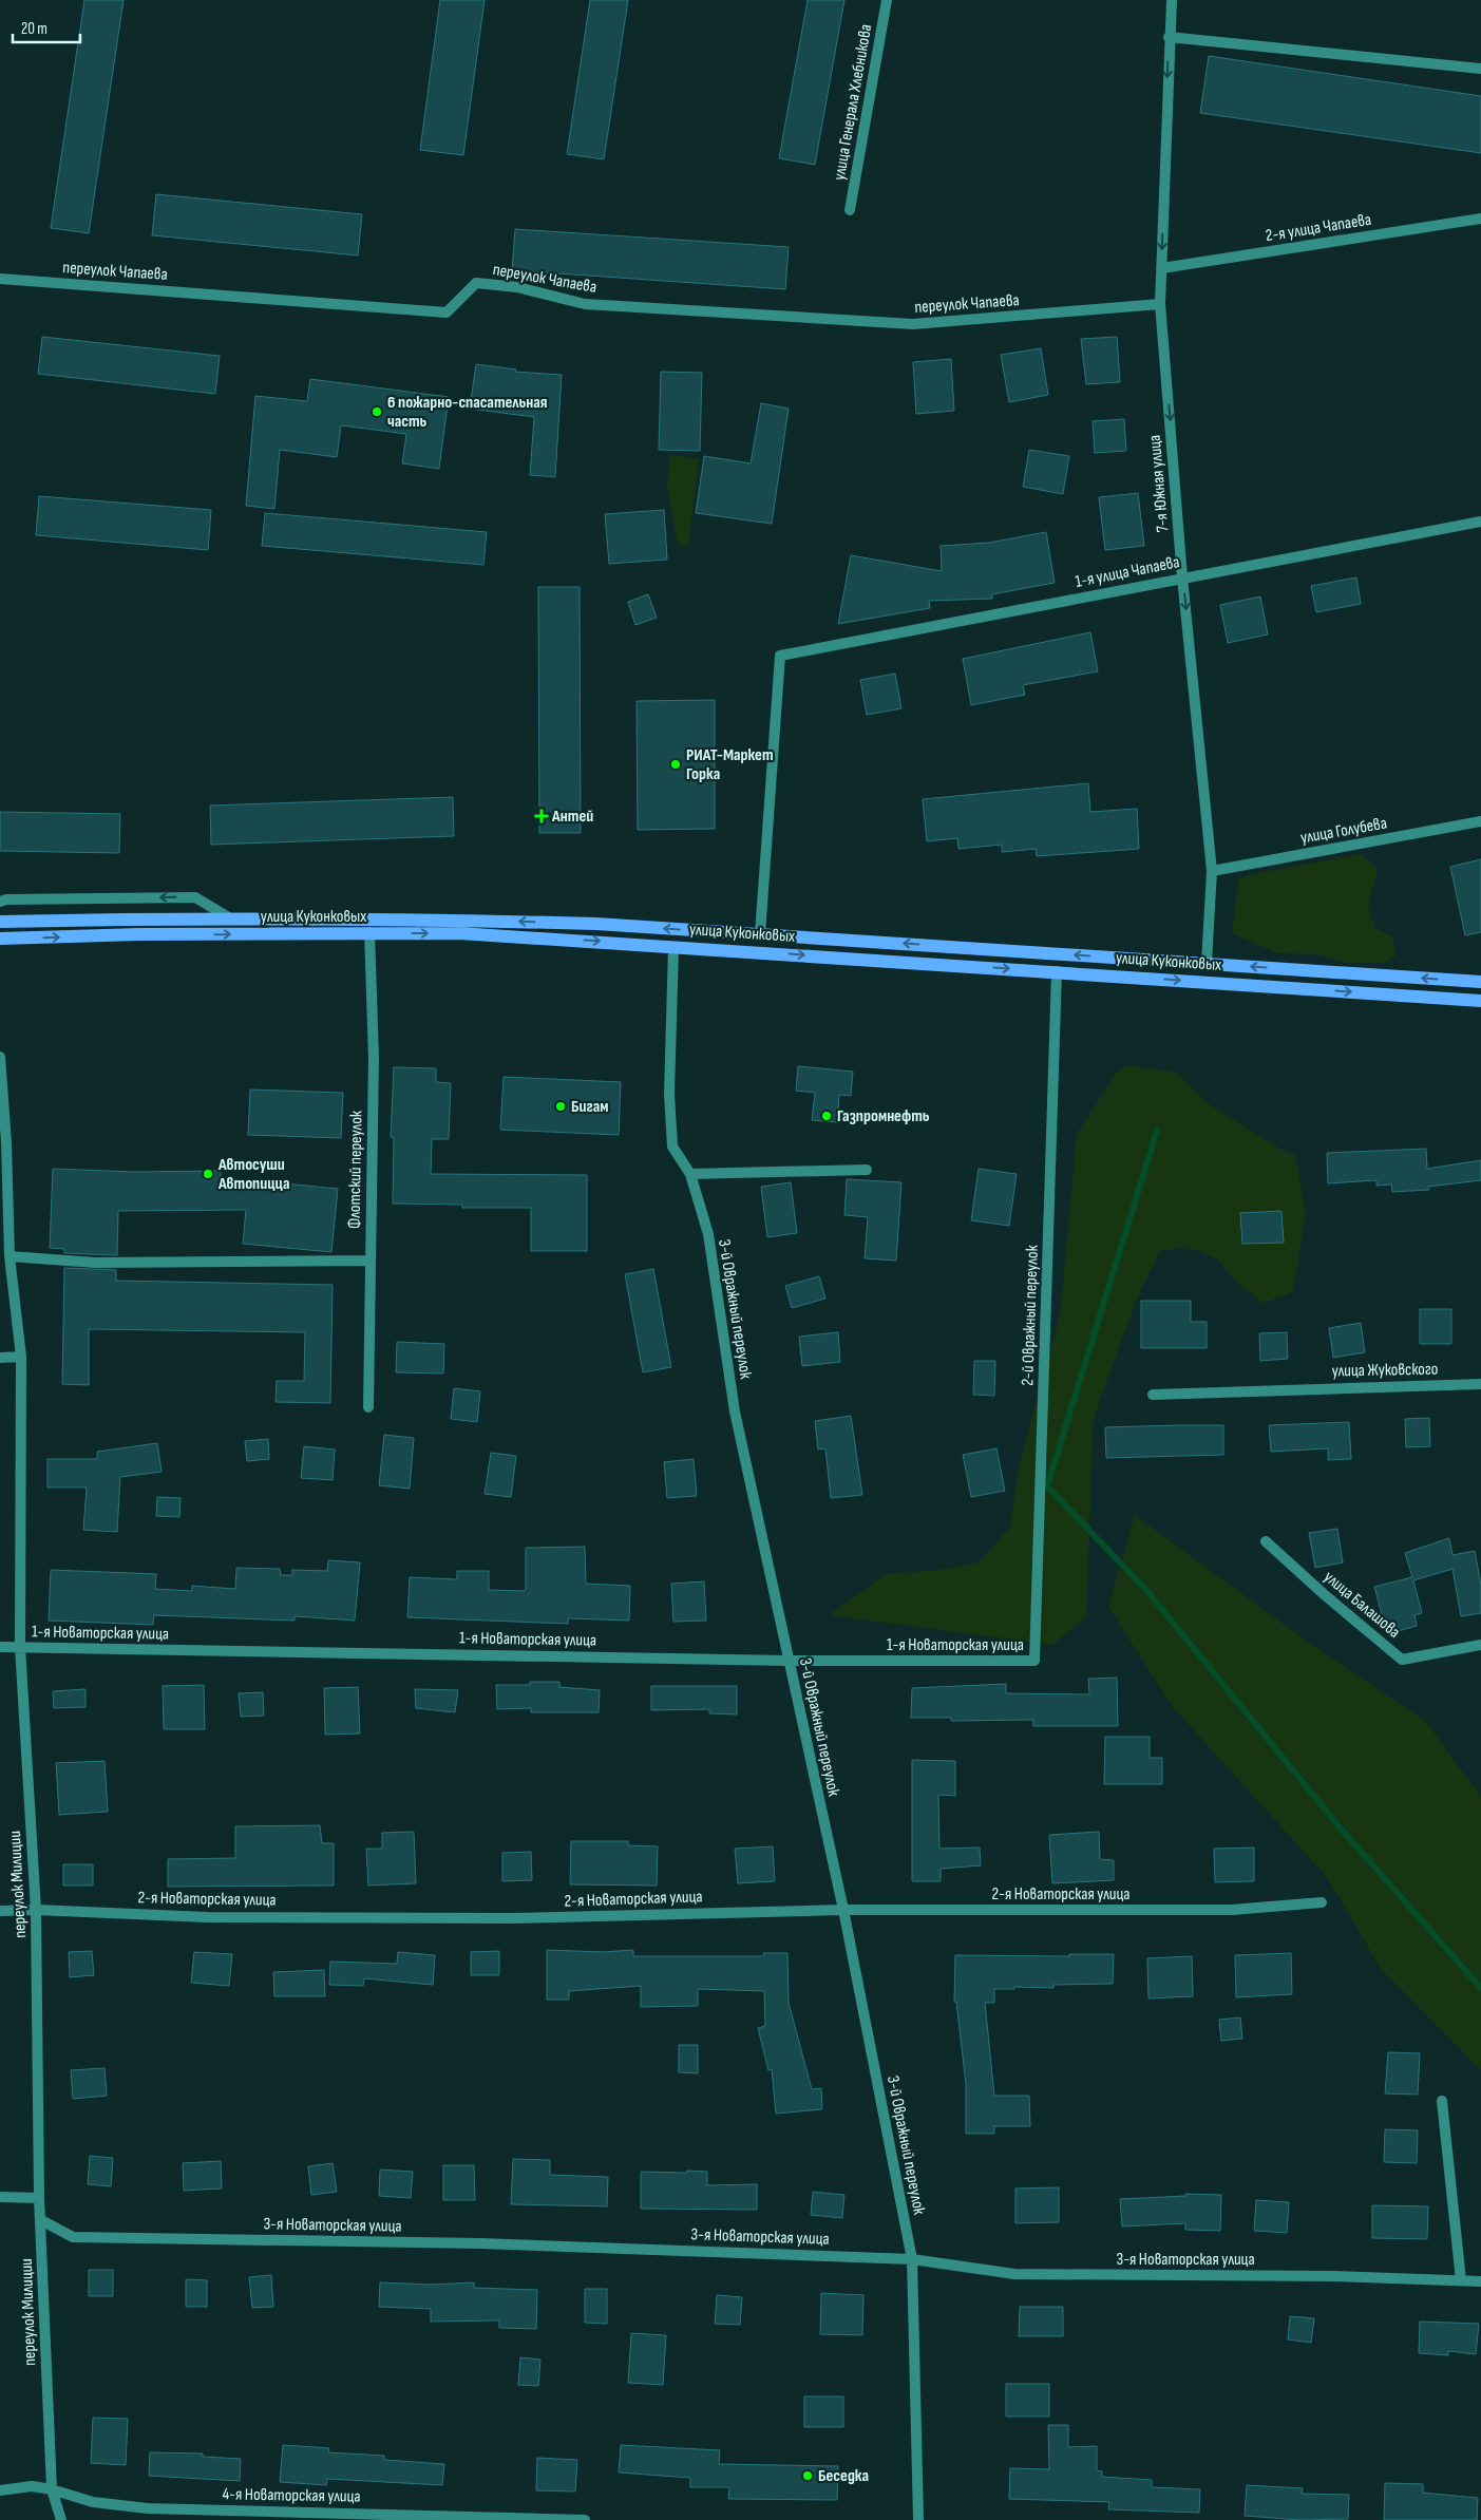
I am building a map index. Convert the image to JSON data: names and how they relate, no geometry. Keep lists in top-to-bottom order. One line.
{"streets":{"main road":["улица Куконковых"],"street":["улица Генерала Хлебникова","2-я улица Чапаева","переулок Чапаева","7-я Южная улица","1-я улица Чапаева","улица Голубева","Флотский переулок","3-й Овражный переулок","2-й Овражный переулок","улица Жуковского","улица Балашова","1-я Новаторская улица","переулок Милиции","2-я Новаторская улица","3-я Новаторская улица","4-я Новаторская улица"]},"crossings":[["2-я улица Чапаева","7-я Южная улица"],["переулок Чапаева","7-я Южная улица"],["7-я Южная улица","1-я улица Чапаева"],["7-я Южная улица","улица Голубева"],["7-я Южная улица","улица Куконковых"],["1-я улица Чапаева","улица Куконковых"],["улица Куконковых","Флотский переулок"],["улица Куконковых","3-й Овражный переулок"],["улица Куконковых","2-й Овражный переулок"],["3-й Овражный переулок","1-я Новаторская улица"],["3-й Овражный переулок","2-я Новаторская улица"],["3-й Овражный переулок","3-я Новаторская улица"],["2-й Овражный переулок","1-я Новаторская улица"],["1-я Новаторская улица","переулок Милиции"],["переулок Милиции","2-я Новаторская улица"],["переулок Милиции","3-я Новаторская улица"],["переулок Милиции","4-я Новаторская улица"]],"one_way":["7-я Южная улица"],"places":{"other":["6 пожарно-спасательная часть","РИАТ-Маркет Горка","Бигам","Газпромнефть","Автосуши Автопицца","Беседка"],"health":["Антей"]},"scale_bar":"20 m"}
